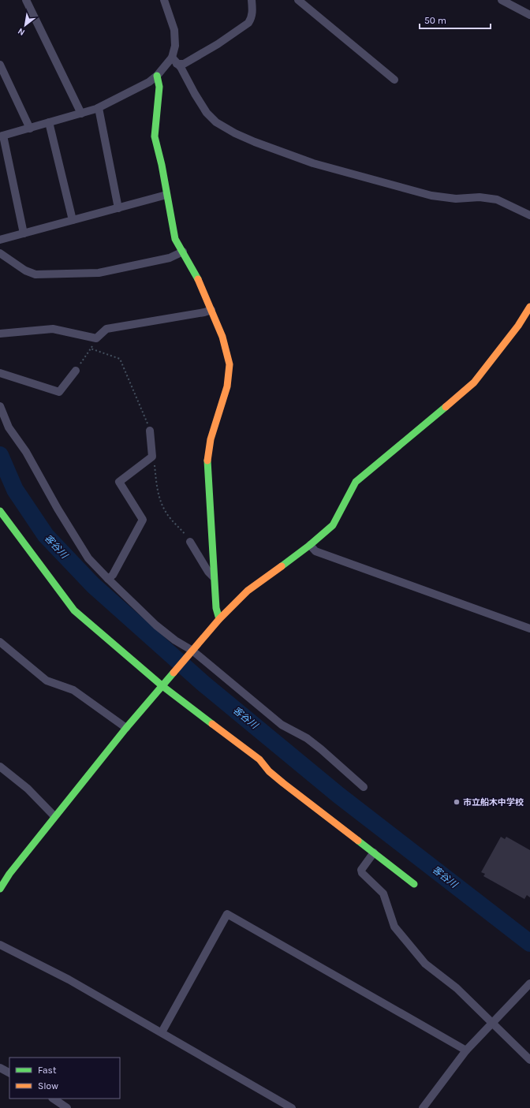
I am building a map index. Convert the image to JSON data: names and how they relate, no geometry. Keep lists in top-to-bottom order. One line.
{"water":["客谷川"],"places":["市立船木中学校"],"legend":["Fast","Slow"],"scale_bar":"50 m","north":"bottom left"}
